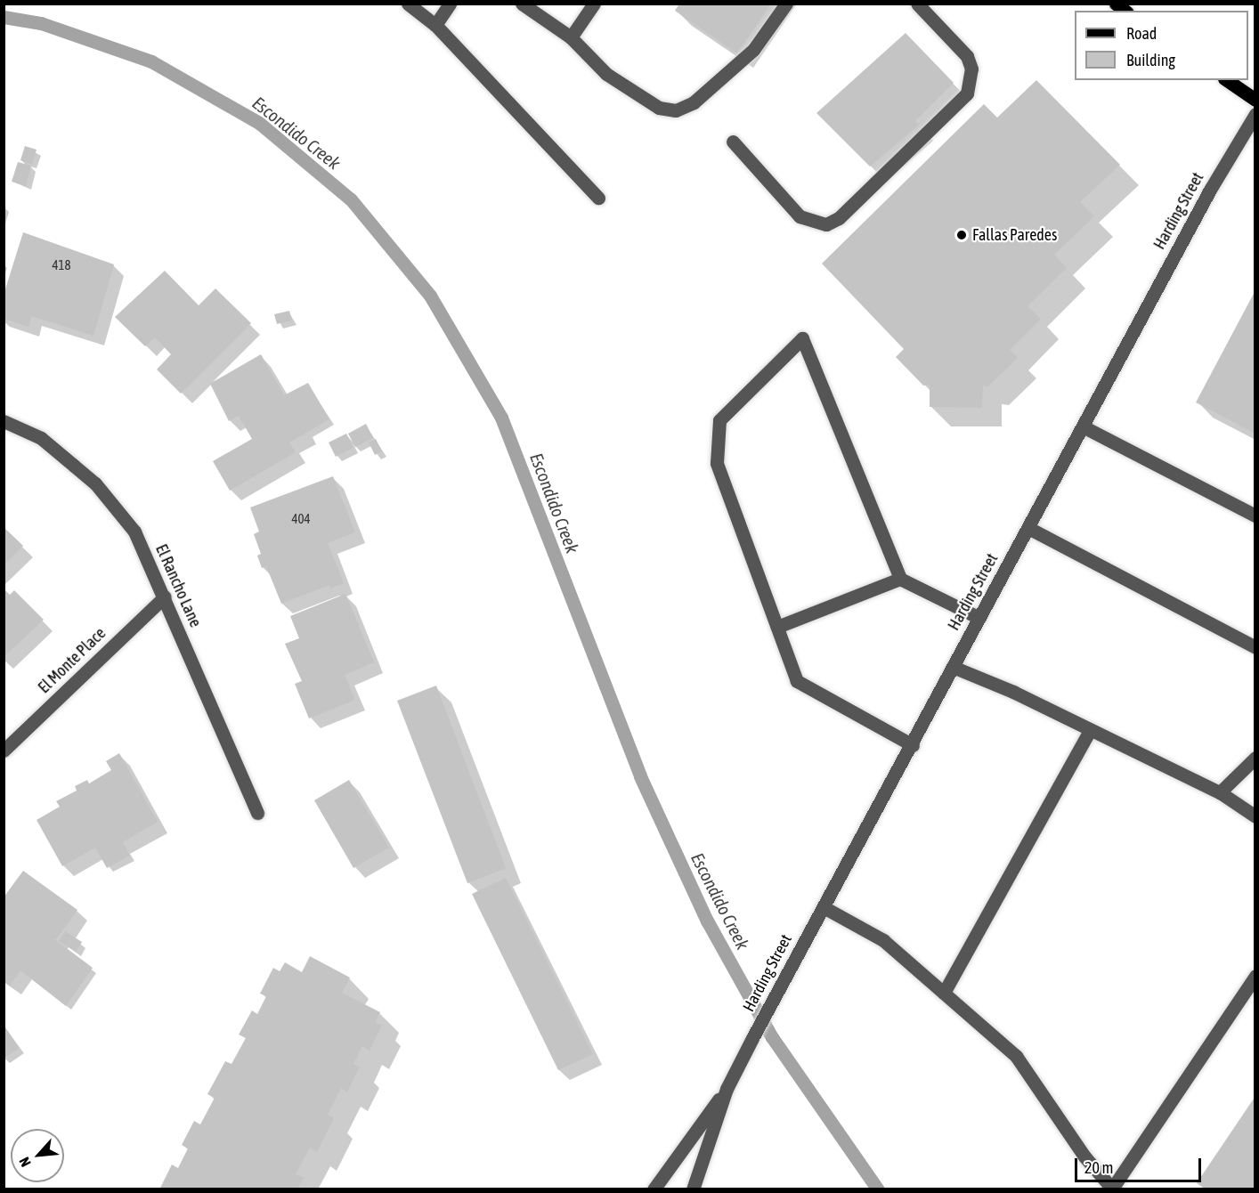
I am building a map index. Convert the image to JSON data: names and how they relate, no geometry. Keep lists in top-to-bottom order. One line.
{"streets":{"street":["Harding Street","El Rancho Lane","El Monte Place"]},"crossings":[["El Rancho Lane","El Monte Place"]],"water":["Escondido Creek"],"places":["Fallas Paredes"],"house_numbers":["418","404"],"legend":["Road","Building"],"scale_bar":"20 m","north":"bottom left"}
